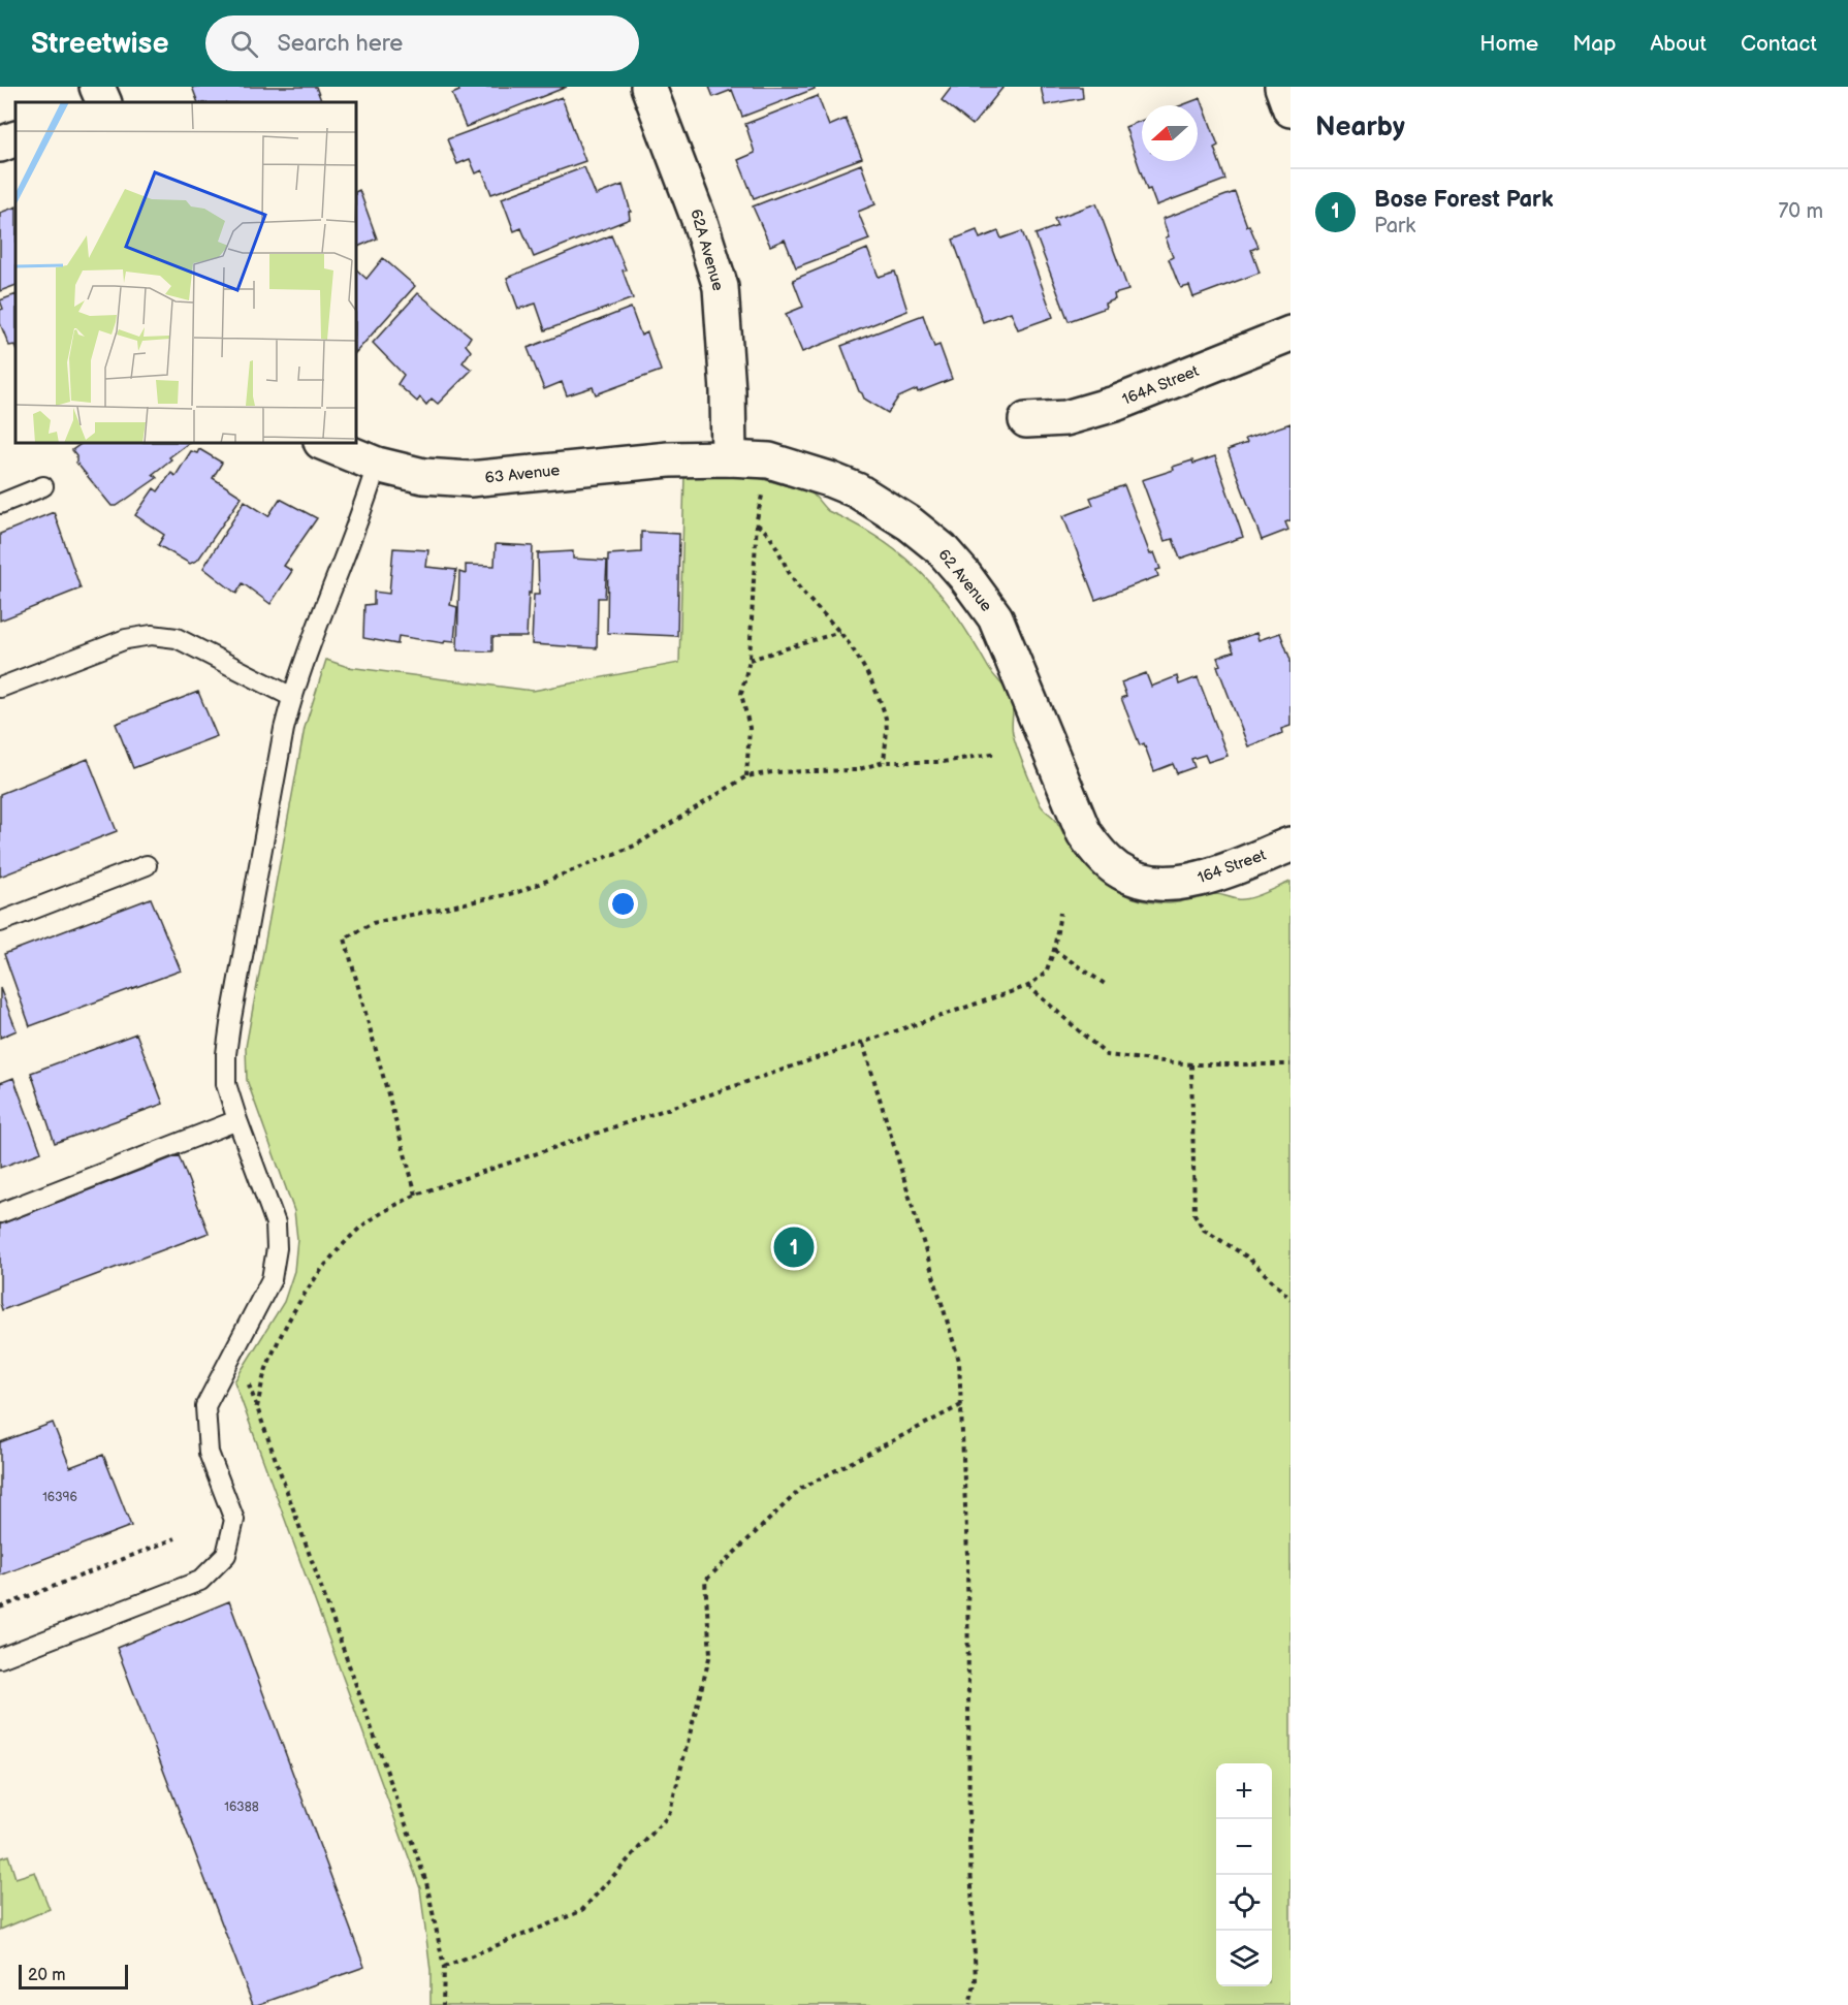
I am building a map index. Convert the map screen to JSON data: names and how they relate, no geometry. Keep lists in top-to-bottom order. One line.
{"streets":{"street":["62A Avenue","164A Street","63 Avenue","62 Avenue","164 Street"]},"crossings":[["62A Avenue","63 Avenue"],["62A Avenue","62 Avenue"],["63 Avenue","62 Avenue"],["62 Avenue","164 Street"]],"house_numbers":["16396","16388"],"scale_bar":"20 m","north":"left","page":{"header":"Streetwise","search":"Search here","nav":["Home","Map","About","Contact"],"heading":"Nearby","list":[{"mark":"1","name":"Bose Forest Park","note":"Park","value":"70 m"}],"pins":"1","map_buttons":["+","−"],"scale":"20 m"}}
